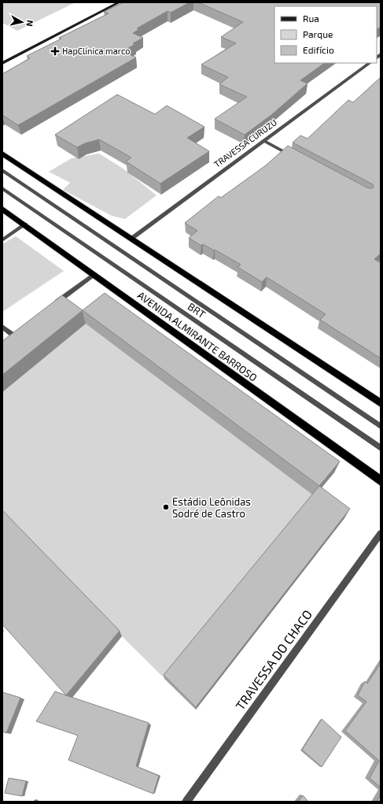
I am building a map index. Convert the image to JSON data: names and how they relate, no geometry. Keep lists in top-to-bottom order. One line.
{"streets":{"highway":["AVENIDA ALMIRANTE BARROSO"],"street":["TRAVESSA CURUZU","BRT","TRAVESSA DO CHACO"]},"places":{"health":["HapClínica marco"],"other":["Estádio Leônidas Sodré de Castro"]},"legend":["Rua","Parque","Edifício"],"north":"right"}
